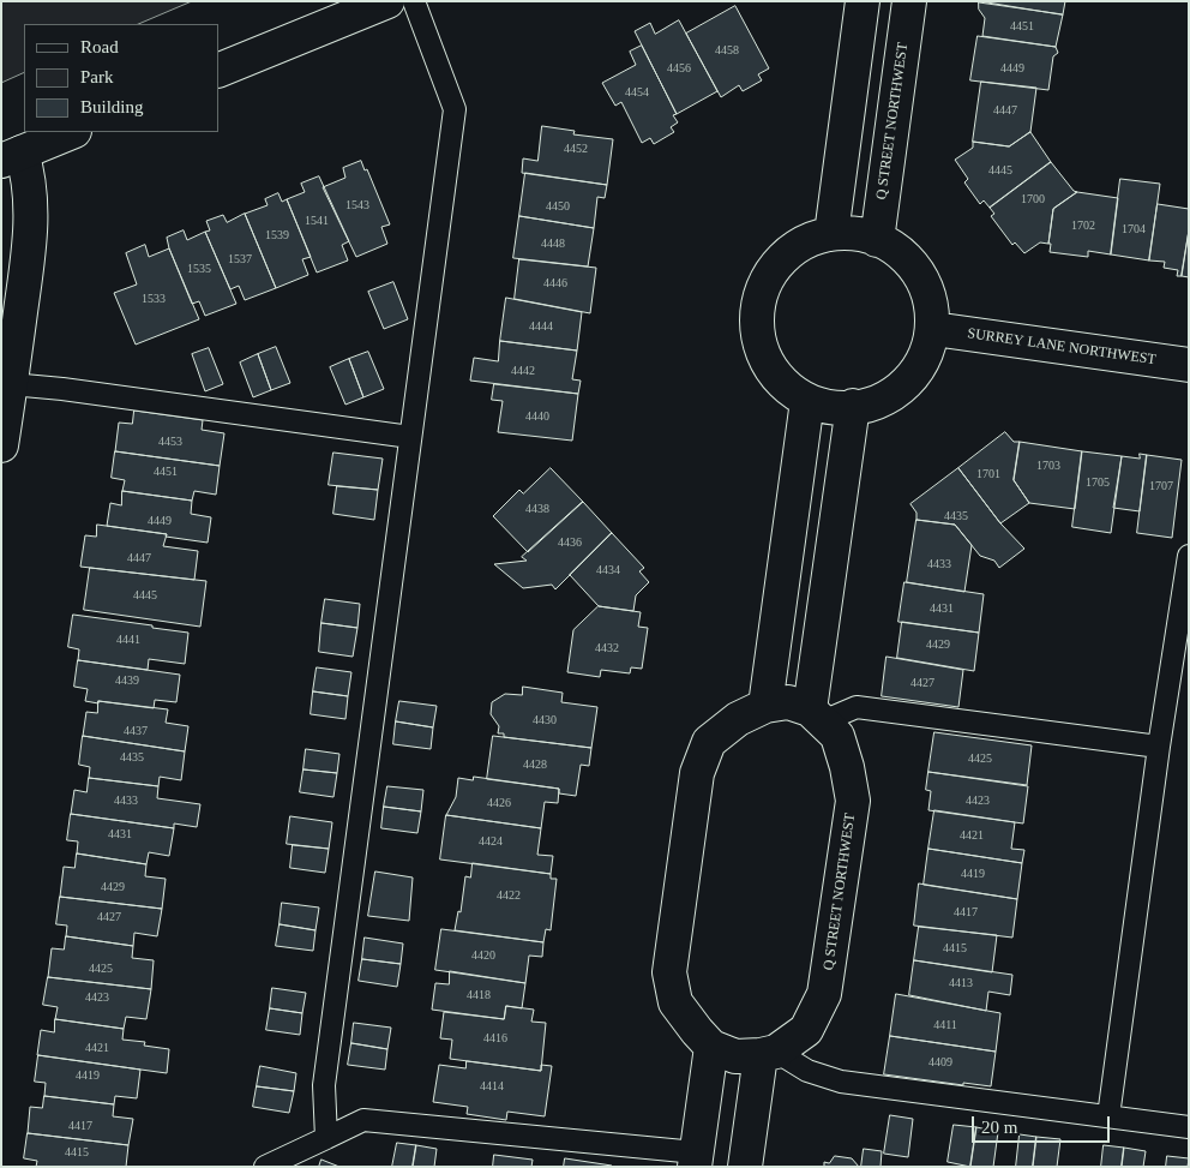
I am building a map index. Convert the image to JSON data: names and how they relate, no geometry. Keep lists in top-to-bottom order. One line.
{"streets":{"street":["Q STREET NORTHWEST","SURREY LANE NORTHWEST"]},"crossings":[["Q STREET NORTHWEST","SURREY LANE NORTHWEST"]],"house_numbers":["4451","4458","4456","4449","4454","4447","4452","4445","1700","1543","4450","1541","1702","1704","1539","4448","1537","1535","4446","1533","4444","4442","4440","4453","1703","4451","1701","1705","1707","4438","4435","4449","4436","4447","4433","4434","4445","4431","4441","4429","4432","4439","4427","4430","4437","4435","4425","4428","4433","4423","4426","4431","4421","4424","4419","4429","4422","4417","4427","4415","4420","4425","4413","4418","4423","4411","4416","4421","4409","4419","4414","4417","4415"],"legend":["Road","Park","Building"],"scale_bar":"20 m"}
